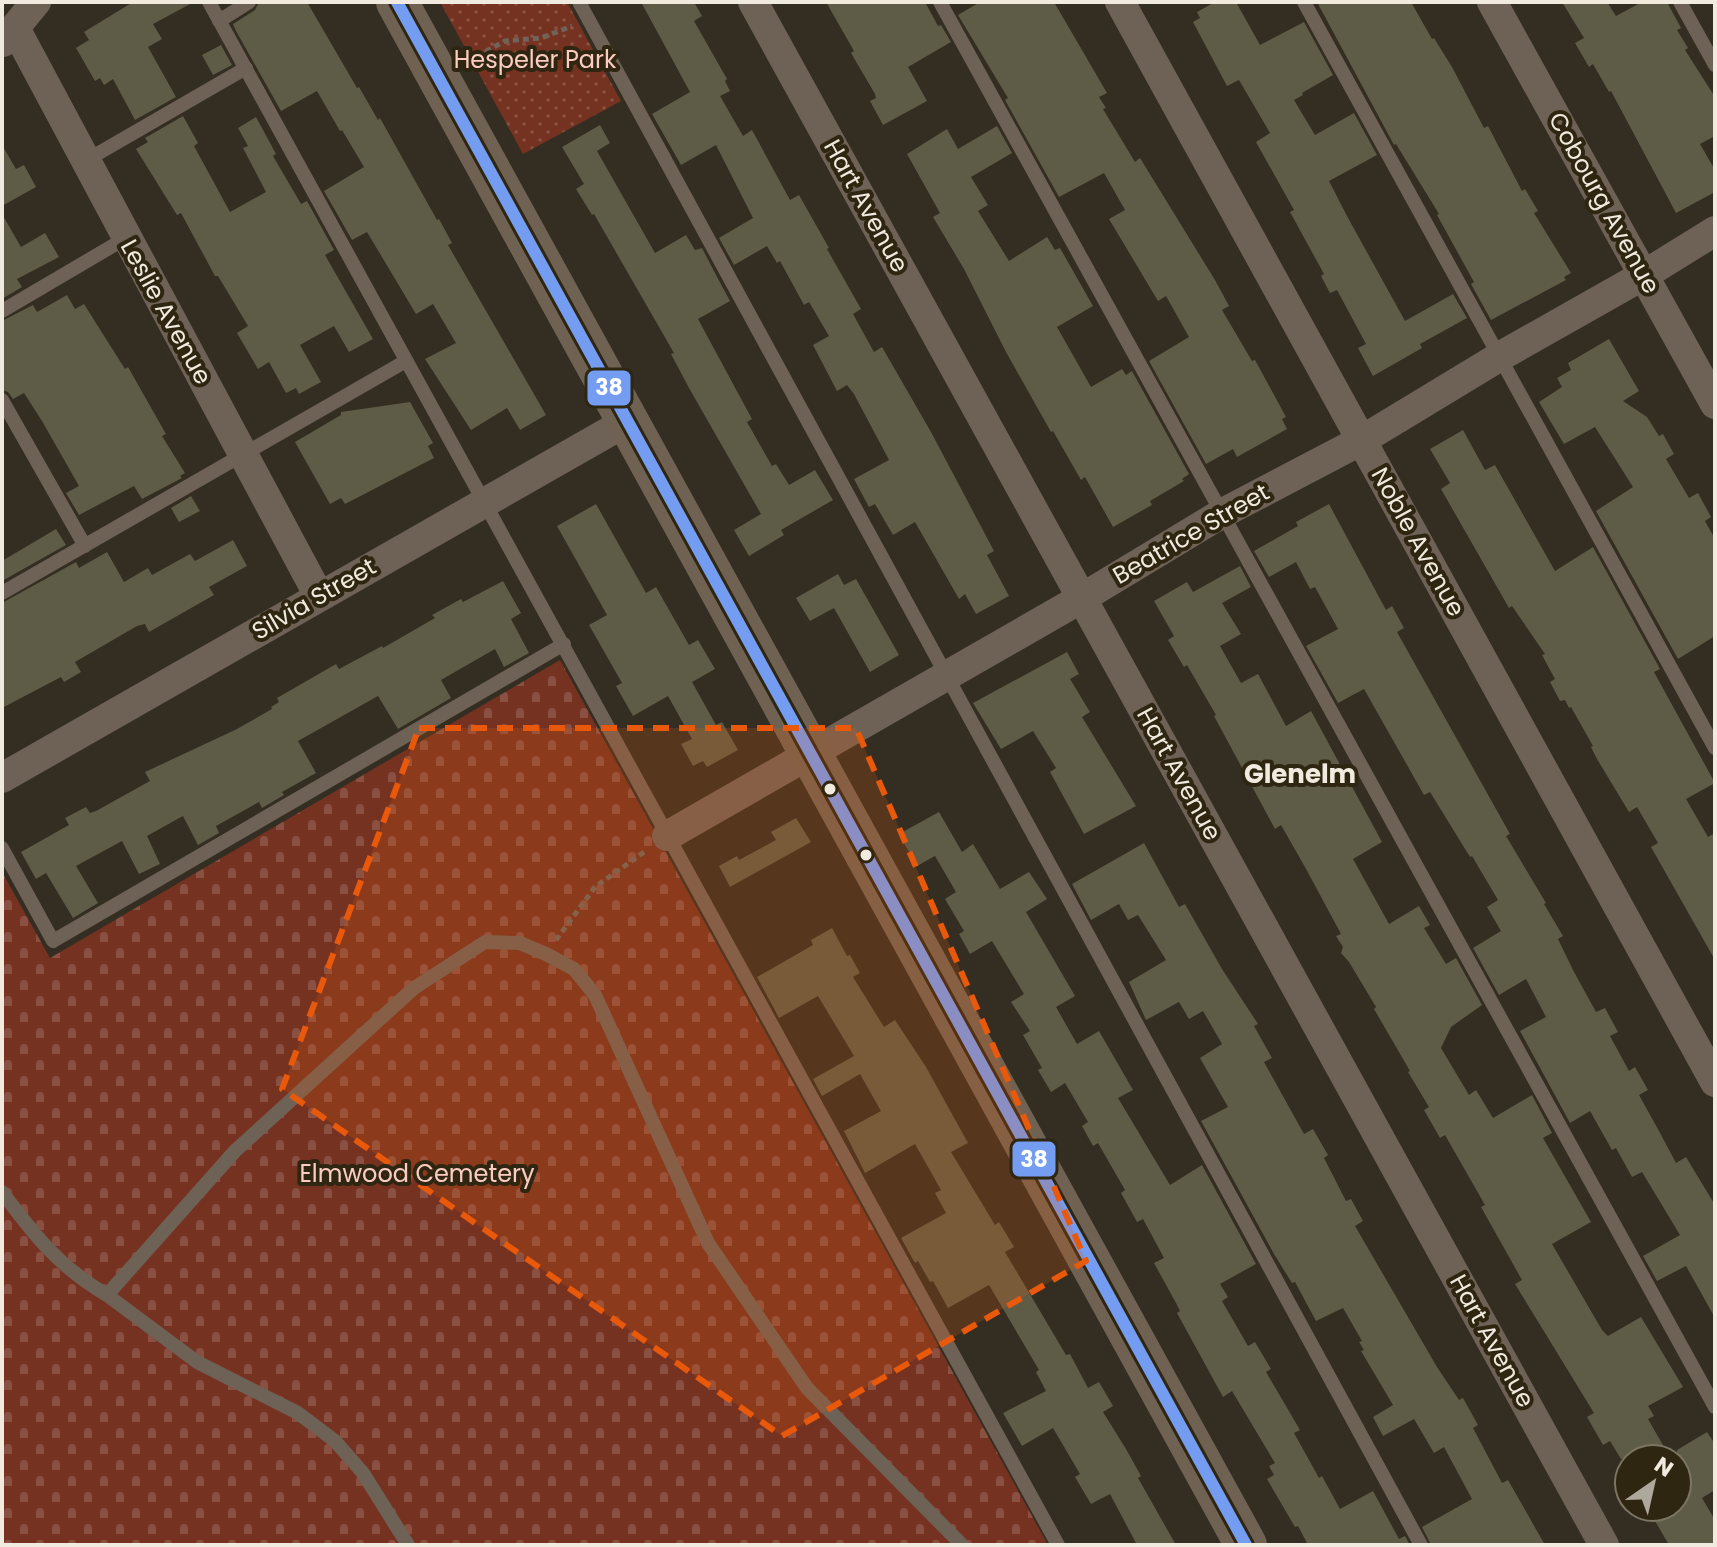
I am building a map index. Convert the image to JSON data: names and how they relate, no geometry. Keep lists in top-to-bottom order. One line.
{"streets":{"street":["Cobourg Avenue","Hart Avenue","Leslie Avenue","Beatrice Street","Noble Avenue","Silvia Street"]},"crossings":[["Cobourg Avenue","Beatrice Street"],["Hart Avenue","Beatrice Street"],["Leslie Avenue","Silvia Street"],["Beatrice Street","Noble Avenue"]],"districts":["Glenelm"],"parks":["Hespeler Park","Elmwood Cemetery"],"lines":["transit line 38"],"north":"top right"}
